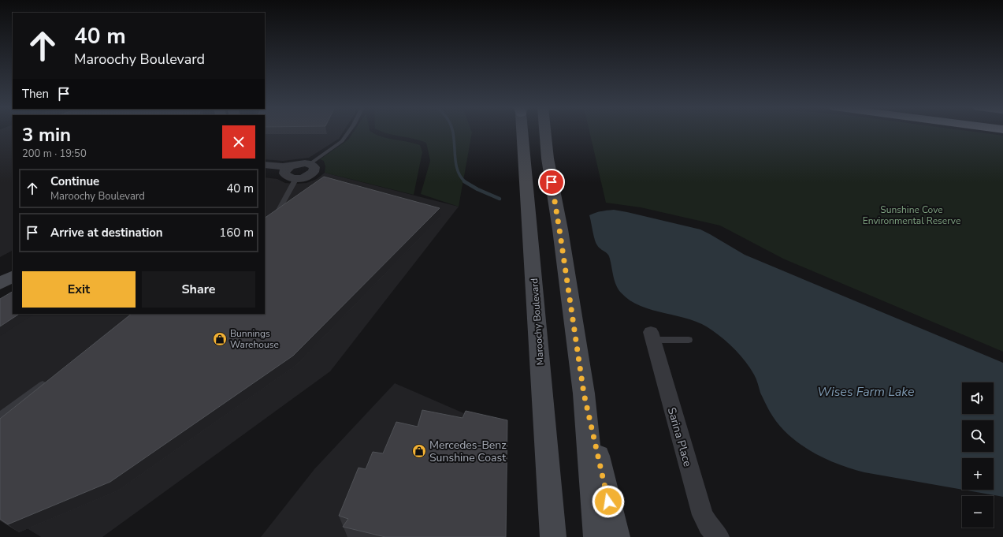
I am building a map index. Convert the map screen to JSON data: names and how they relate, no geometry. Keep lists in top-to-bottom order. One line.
{"streets":{"main road":["Maroochy Boulevard"],"street":["Sarina Place"]},"water":["Wises Farm Lake"],"parks":["Sunshine Cove Environmental Reserve"],"places":{"shop":["Bunnings Warehouse","Mercedes-Benz Sunshine Coast"]},"page":{"turn":["40 m","Maroochy Boulevard"],"then":"Then","heading":["3 min","200 m · 19:50"],"list":[{"name":"Continue","note":"Maroochy Boulevard","value":"40 m"},{"name":"Arrive at destination","value":"160 m"}],"buttons":["Exit","Share"],"map_buttons":["+","−"]}}
